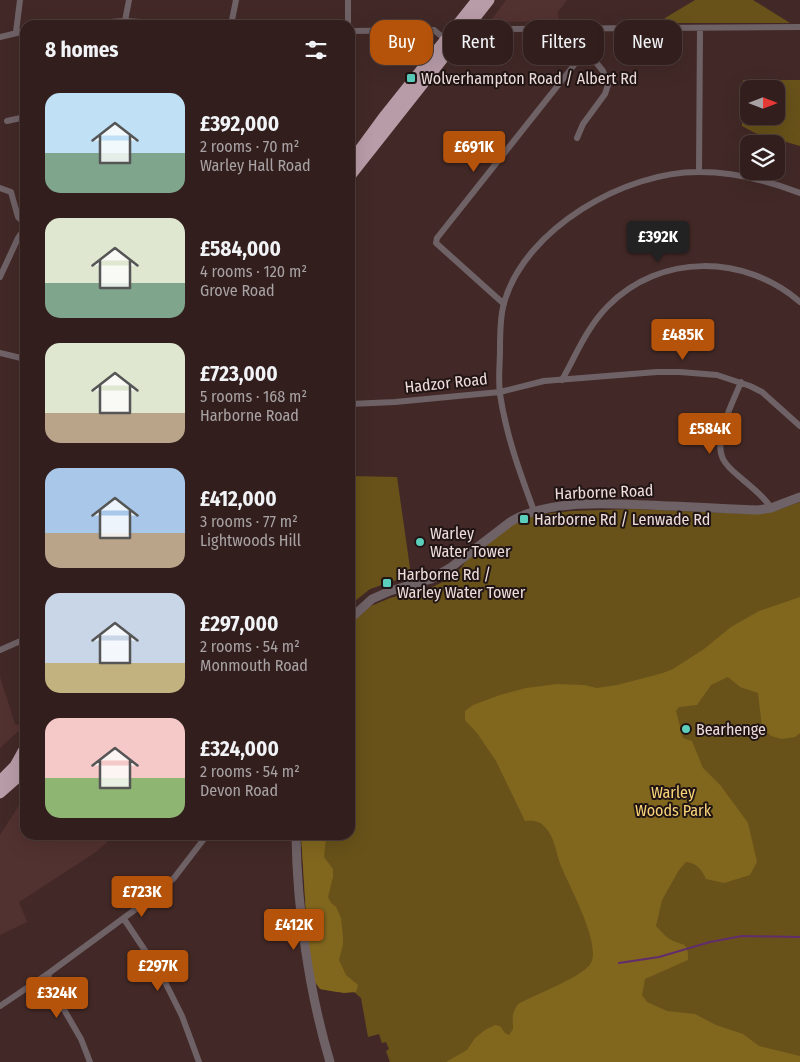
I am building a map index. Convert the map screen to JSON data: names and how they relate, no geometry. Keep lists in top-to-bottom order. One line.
{"streets":{"street":["Hadzor Road","Harborne Road"]},"parks":["Warley Woods Park"],"places":{"transit":["Wolverhampton Road / Albert Rd","Harborne Rd / Lenwade Rd","Harborne Rd / Warley Water Tower"],"other":["Warley Water Tower","Bearhenge"]},"north":"right","page":{"chip":["Buy","Rent","Filters","New"],"heading":"8 homes","list":[{"name":"£392,000","note":"2 rooms · 70 m² · Warley Hall Road"},{"name":"£584,000","note":"4 rooms · 120 m² · Grove Road"},{"name":"£723,000","note":"5 rooms · 168 m² · Harborne Road"},{"name":"£412,000","note":"3 rooms · 77 m² · Lightwoods Hill"},{"name":"£297,000","note":"2 rooms · 54 m² · Monmouth Road"},{"name":"£324,000","note":"2 rooms · 54 m² · Devon Road"}],"price":["£691K","£392K","£485K","£584K","£723K","£412K","£297K","£324K"]}}
